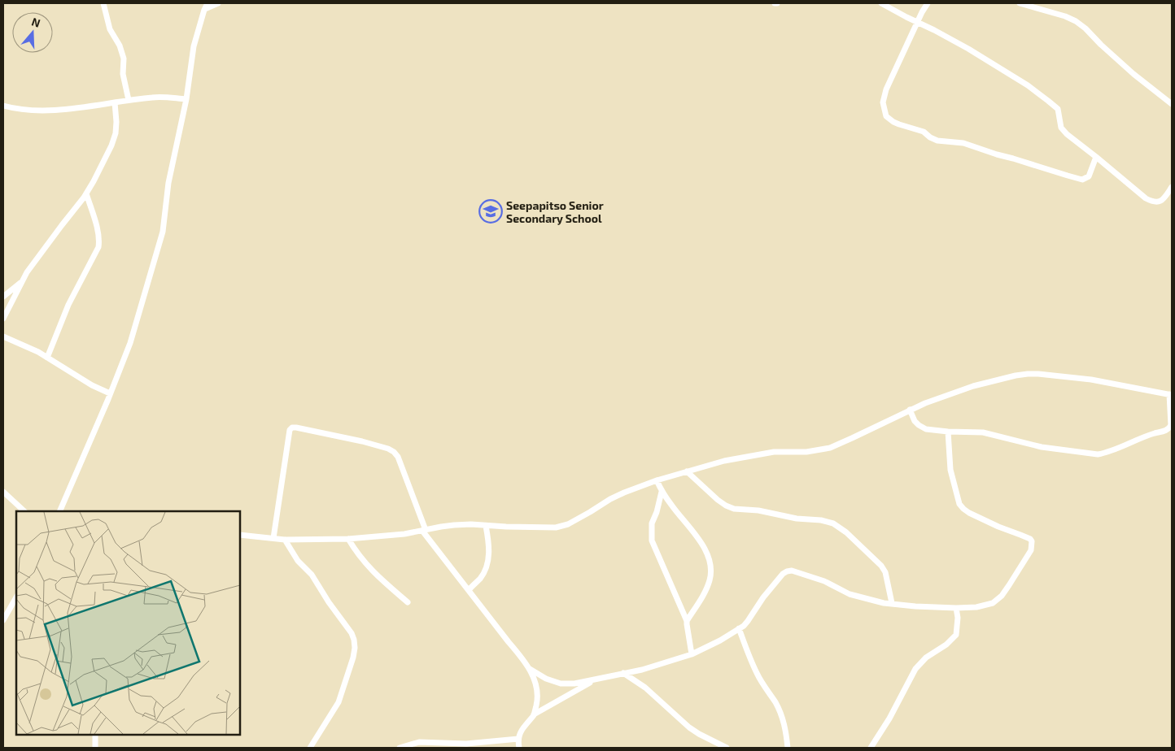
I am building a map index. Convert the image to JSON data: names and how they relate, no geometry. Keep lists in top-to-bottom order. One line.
{"places":{"school or university":["Seepapitso Senior Secondary School"]},"north":"top"}
